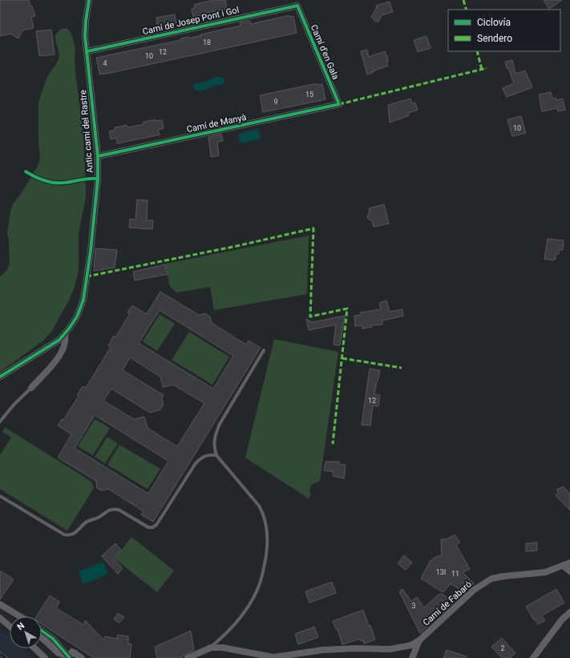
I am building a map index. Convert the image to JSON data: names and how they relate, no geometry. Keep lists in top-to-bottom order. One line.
{"streets":{"street":["Camí de Josep Pont i Gol","Camí d'en Gala","Camí de Manyà","Antic camí del Rastre","Camí de Fabaró"]},"crossings":[["Camí de Josep Pont i Gol","Camí d'en Gala"],["Camí de Josep Pont i Gol","Antic camí del Rastre"],["Camí d'en Gala","Camí de Manyà"],["Camí de Manyà","Antic camí del Rastre"]],"house_numbers":["18","12","10","4","15","9","10","12","13I","11","3","2"],"legend":["Ciclovía","Sendero"],"north":"top left"}
